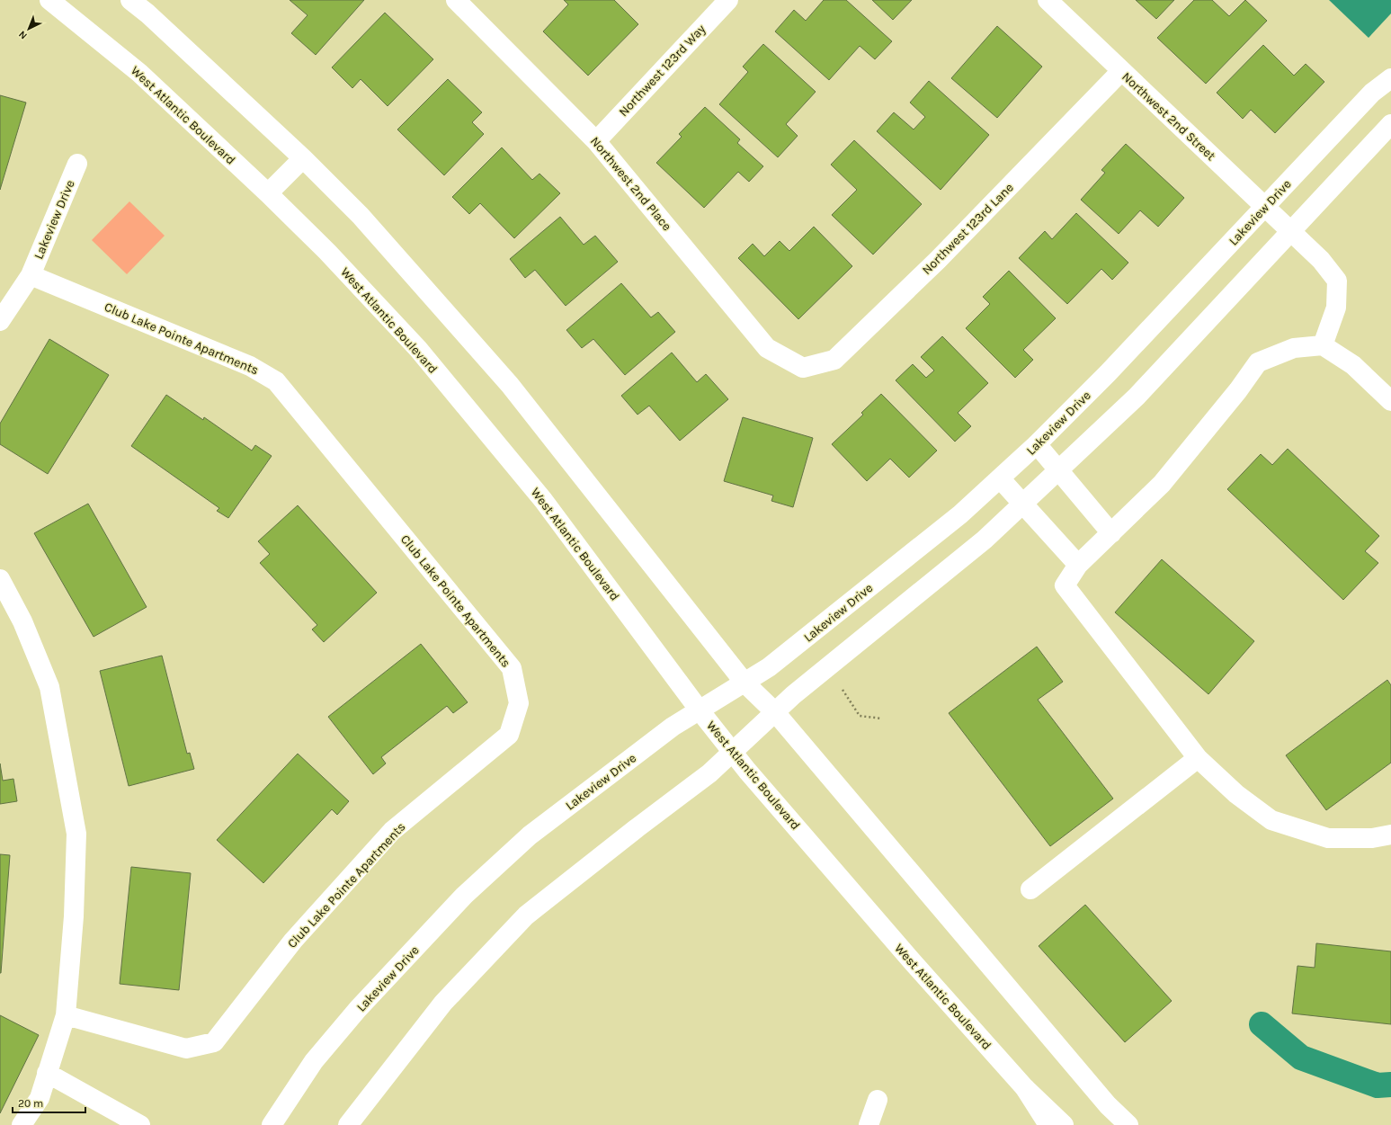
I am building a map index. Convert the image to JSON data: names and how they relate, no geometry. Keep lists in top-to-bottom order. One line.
{"streets":{"main road":["Northwest 123rd Way","West Atlantic Boulevard","Northwest 2nd Street","Northwest 2nd Place","Lakeview Drive","Northwest 123rd Lane","Club Lake Pointe Apartments"]},"crossings":[["Northwest 123rd Way","Northwest 2nd Place"],["West Atlantic Boulevard","Lakeview Drive"],["Northwest 2nd Street","Lakeview Drive"],["Northwest 2nd Street","Northwest 123rd Lane"],["Northwest 2nd Place","Northwest 123rd Lane"],["Lakeview Drive","Club Lake Pointe Apartments"]],"scale_bar":"20 m","north":"bottom left"}
